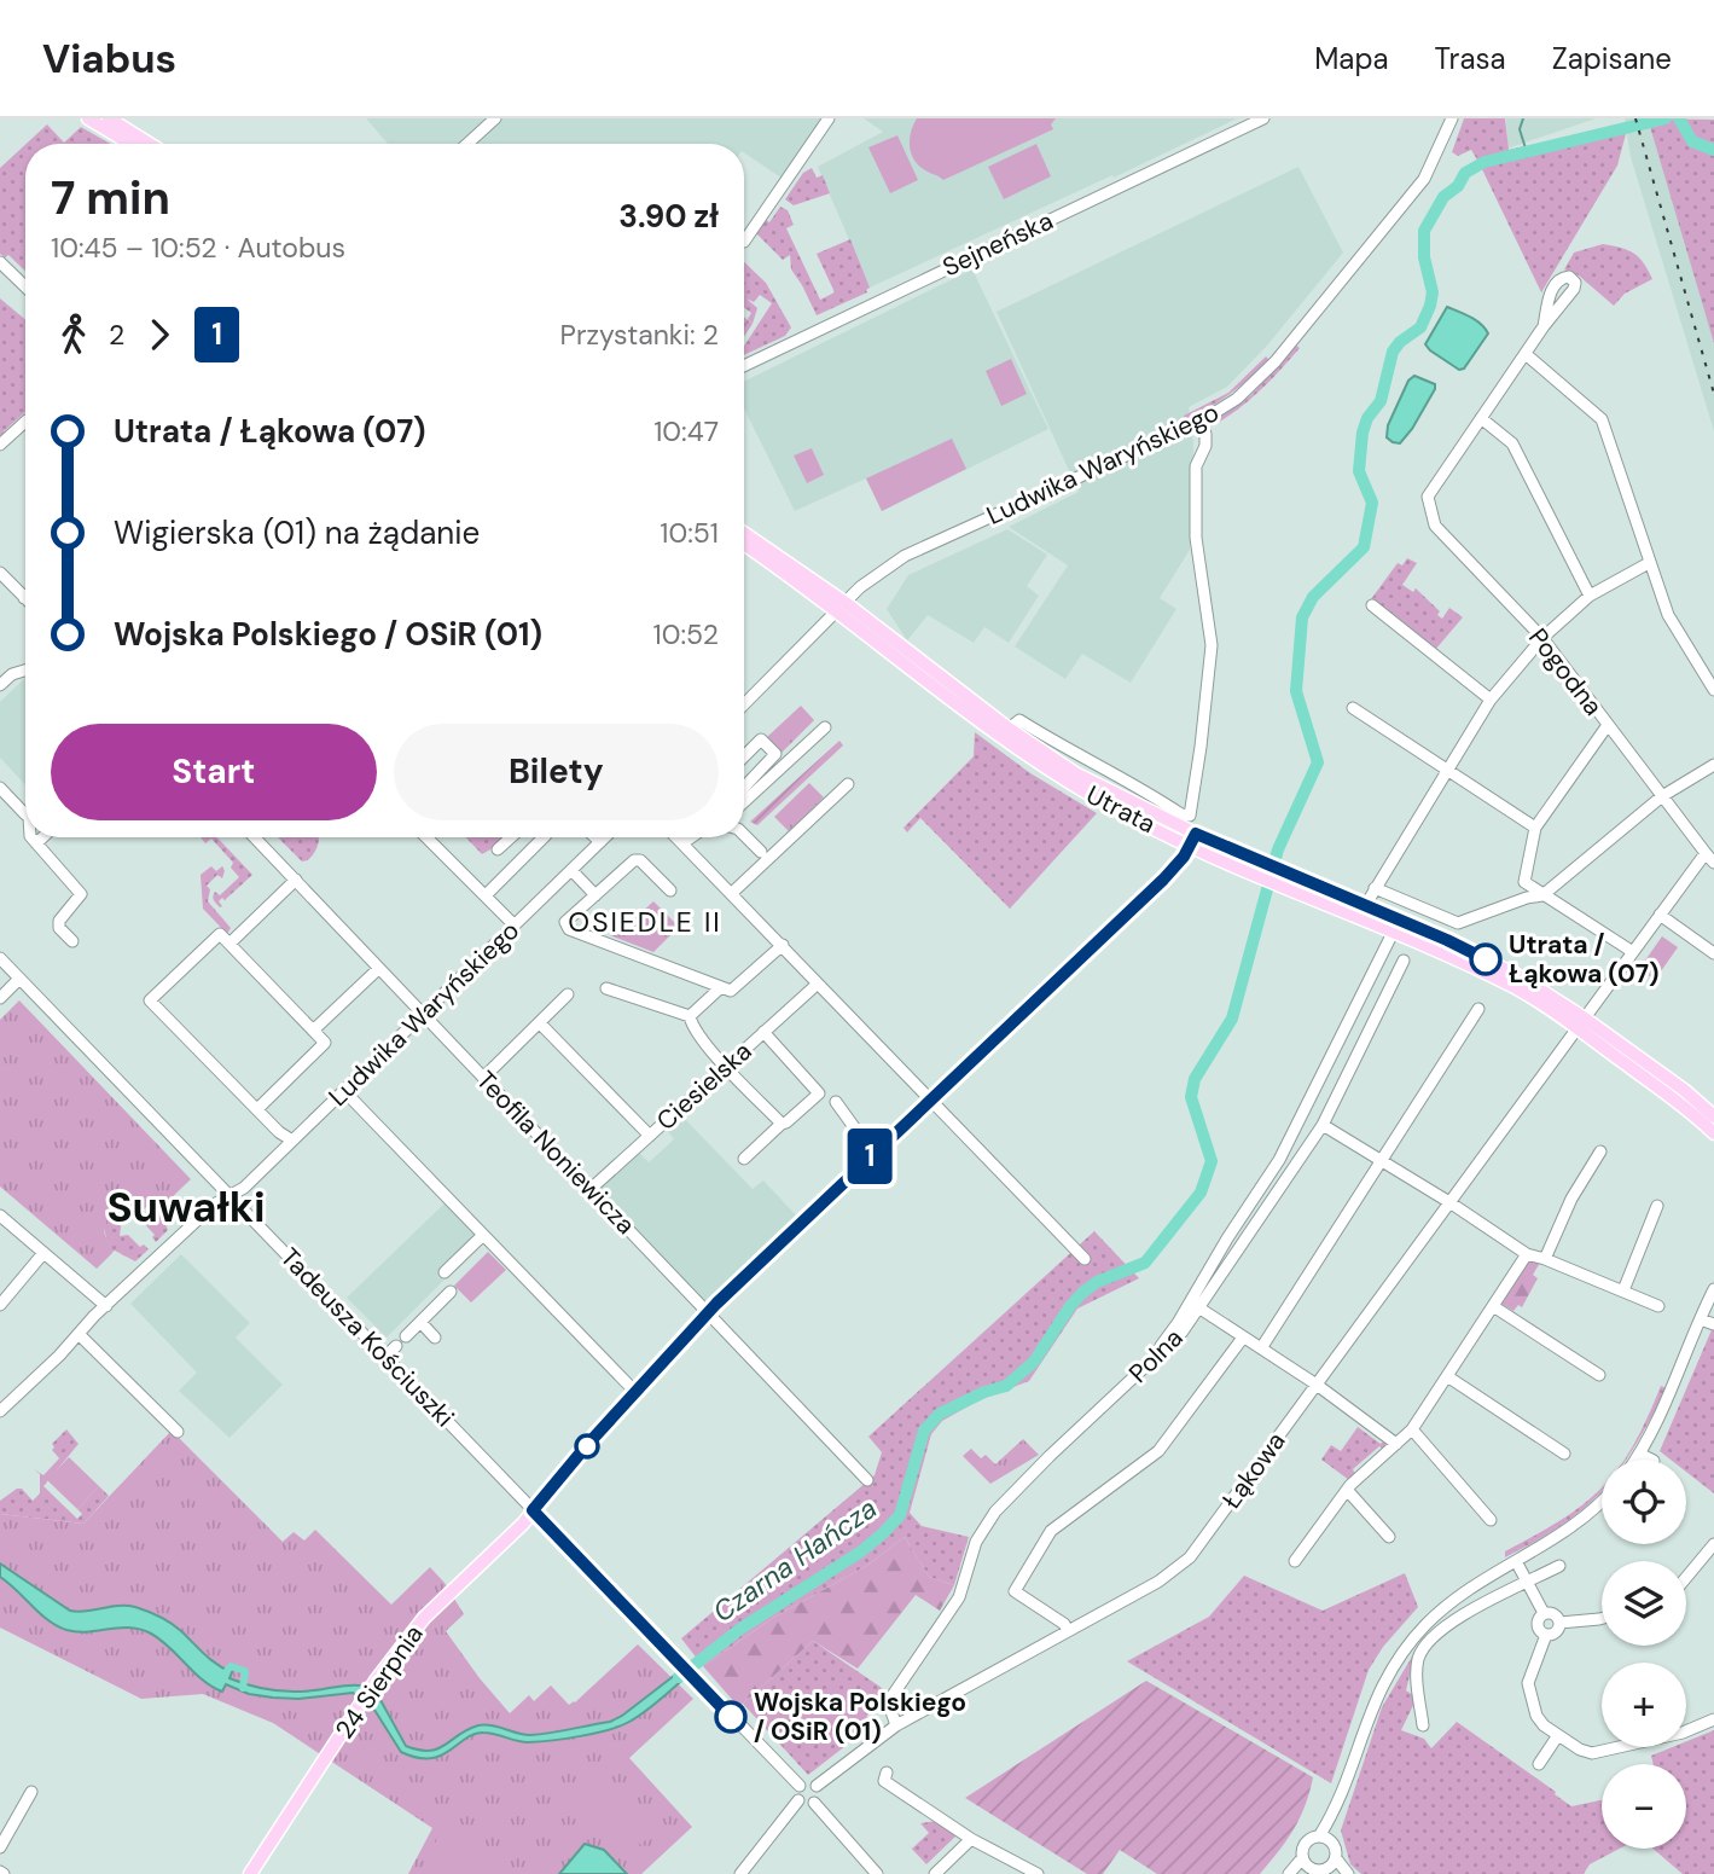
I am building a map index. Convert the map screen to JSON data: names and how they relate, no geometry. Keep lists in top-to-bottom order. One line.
{"streets":{"main road":["Utrata","24 Sierpnia"],"street":["Sejneńska","Ludwika Waryńskiego","Pogodna","Ciesielska","Teofila Noniewicza","Tadeusza Kościuszki","Polna","Łąkowa"]},"crossings":[["Ludwika Waryńskiego","Utrata"],["Ludwika Waryńskiego","Teofila Noniewicza"],["Ludwika Waryńskiego","Tadeusza Kościuszki"],["Utrata","Łąkowa"],["Utrata","24 Sierpnia"],["Ciesielska","Teofila Noniewicza"],["Teofila Noniewicza","24 Sierpnia"],["Tadeusza Kościuszki","Łąkowa"],["Tadeusza Kościuszki","24 Sierpnia"],["Polna","Łąkowa"]],"districts":["OSIEDLE II","Suwałki"],"water":["Czarna Hańcza"],"places":["Utrata / Łąkowa (07)","Wojska Polskiego / OSiR (01)"],"lines":["bus line 1"],"page":{"header":"Viabus","nav":["Mapa","Trasa","Zapisane"],"on_map":"1","heading":["7 min","10:45 – 10:52 · Autobus","3.90 zł"],"legs":["2","1","Przystanki: 2"],"list":[{"name":"Utrata / Łąkowa (07)","value":"10:47"},{"name":"Wigierska (01) na żądanie","value":"10:51"},{"name":"Wojska Polskiego / OSiR (01)","value":"10:52"}],"buttons":["Start","Bilety"],"map_buttons":["+","−"]}}
